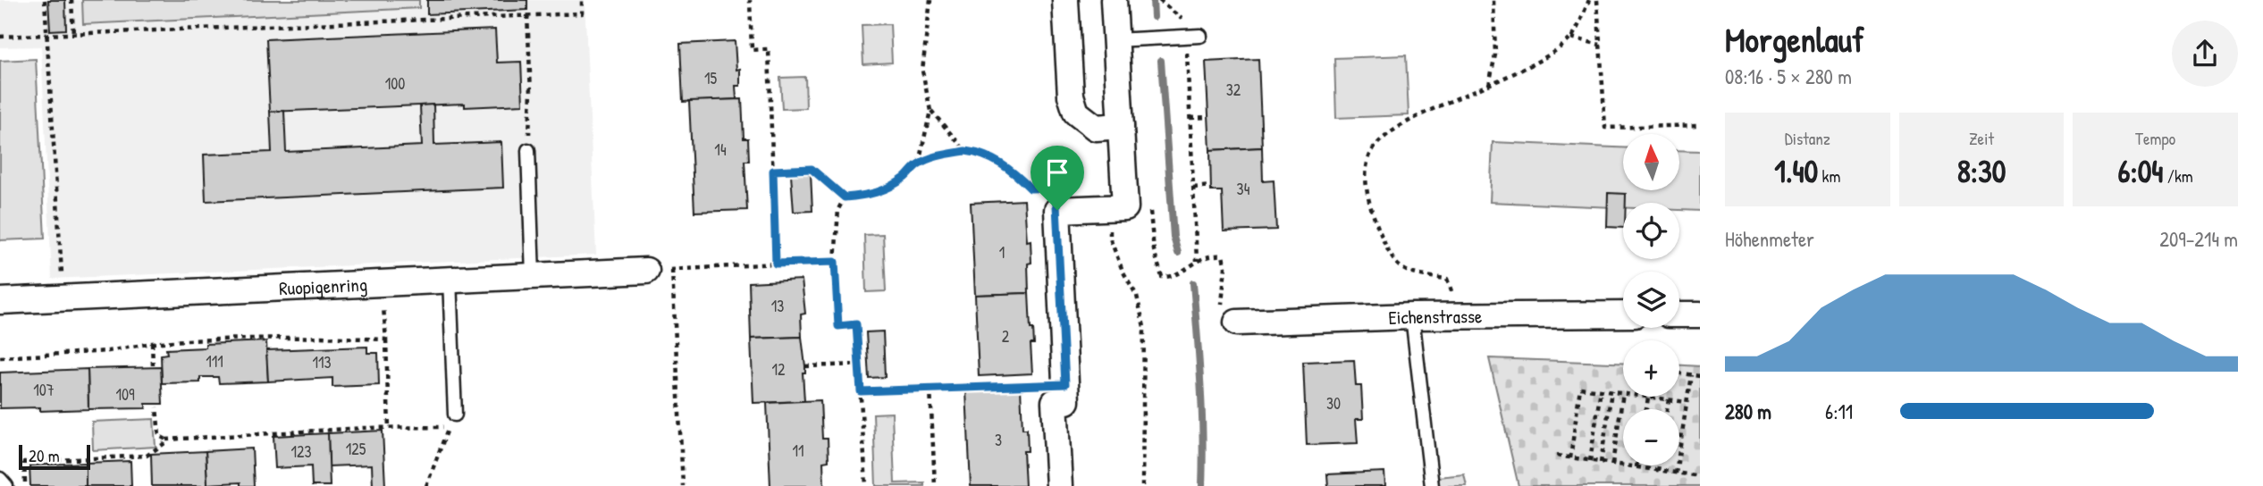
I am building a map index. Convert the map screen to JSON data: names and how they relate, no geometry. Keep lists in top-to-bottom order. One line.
{"streets":{"street":["Ruopigenring","Eichenstrasse"]},"house_numbers":["15","100","32","14","34","1","13","2","111","113","12","107","109","30","3","125","11","123"],"scale_bar":"20 m","north":"top","page":{"heading":["Morgenlauf","08:16 · 5 × 280 m"],"stats":[["Distanz","1.40 km"],["Zeit","8:30"],["Tempo","6:04 /km"]],"map_buttons":["+","−"],"chart":["Höhenmeter","209–214 m"],"list":[{"name":"280 m","note":"6:11"}],"scale":"20 m"}}
